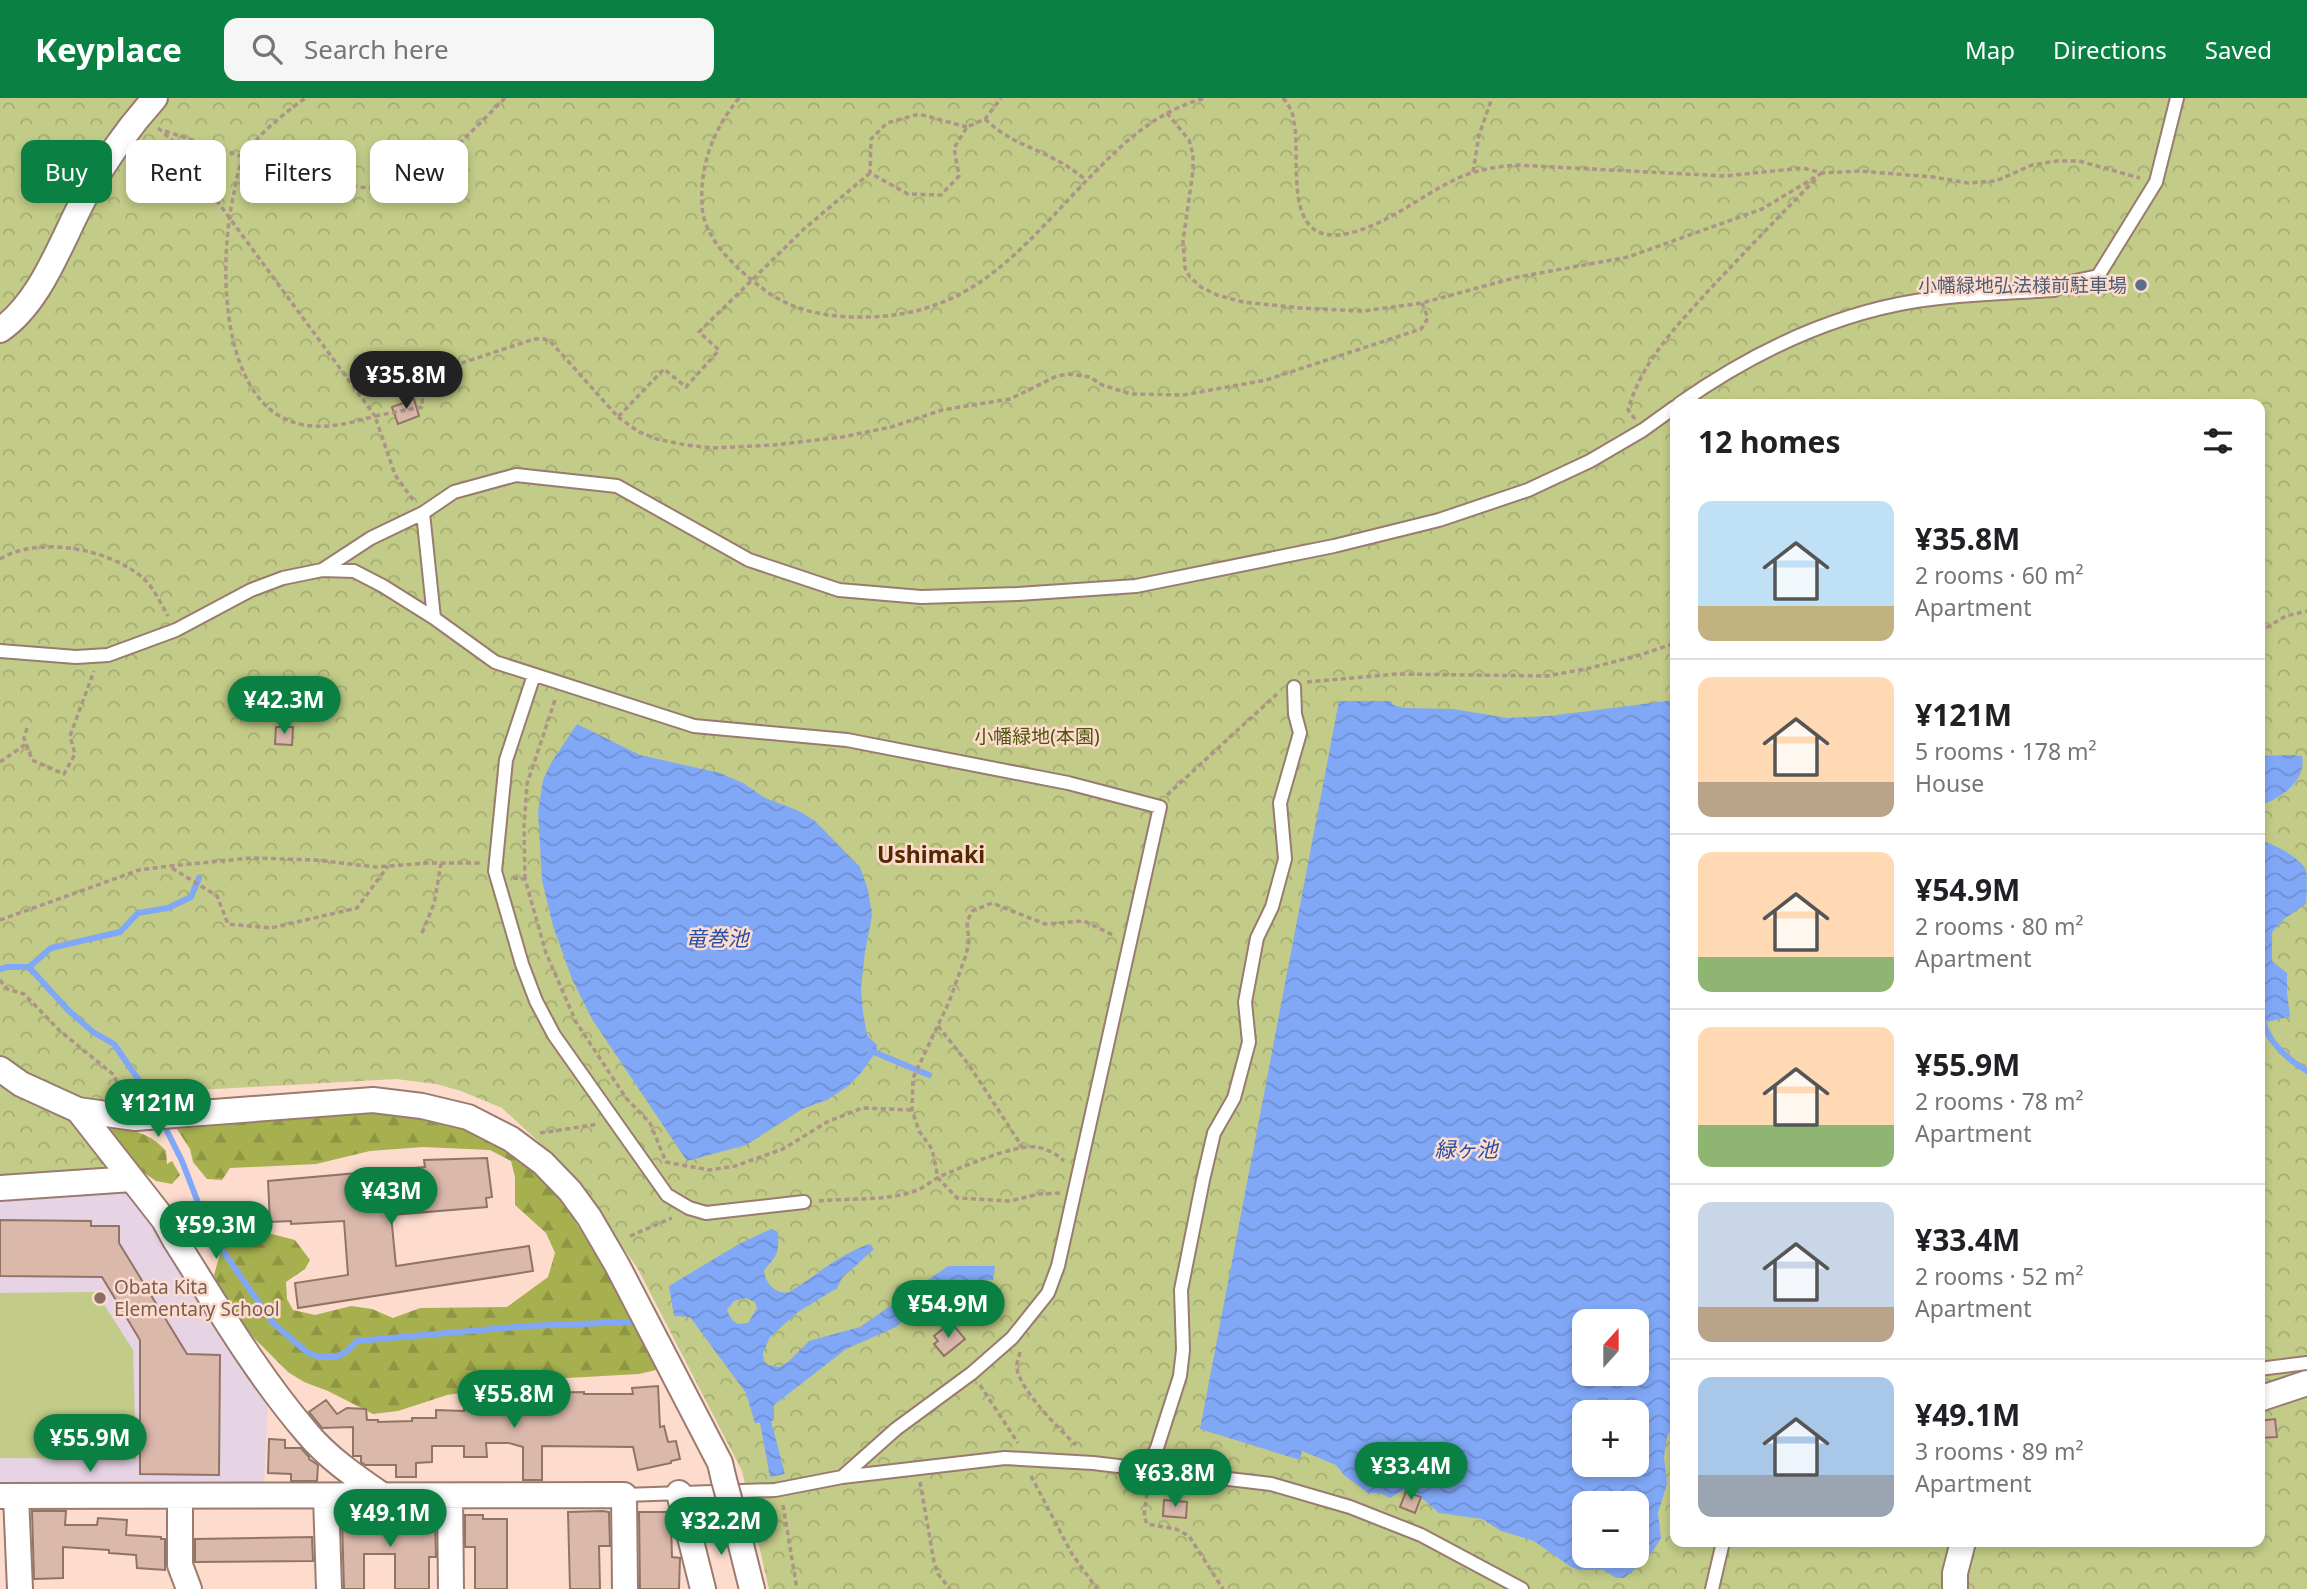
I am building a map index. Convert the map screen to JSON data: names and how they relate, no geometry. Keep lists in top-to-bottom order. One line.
{"districts":["Ushimaki"],"water":["竜巻池","緑ヶ池"],"parks":["小幡緑地(本園)"],"places":["小幡緑地弘法様前駐車場","Obata Kita Elementary School"],"north":"top","page":{"header":"Keyplace","search":"Search here","nav":["Map","Directions","Saved"],"chip":["Buy","Rent","Filters","New"],"price":["¥35.8M","¥42.3M","¥121M","¥43M","¥59.3M","¥54.9M","¥55.8M","¥55.9M","¥33.4M","¥63.8M","¥49.1M","¥32.2M"],"heading":"12 homes","list":[{"name":"¥35.8M","note":"2 rooms · 60 m² · Apartment"},{"name":"¥121M","note":"5 rooms · 178 m² · House"},{"name":"¥54.9M","note":"2 rooms · 80 m² · Apartment"},{"name":"¥55.9M","note":"2 rooms · 78 m² · Apartment"},{"name":"¥33.4M","note":"2 rooms · 52 m² · Apartment"},{"name":"¥49.1M","note":"3 rooms · 89 m² · Apartment"}],"map_buttons":["+","−"]}}
